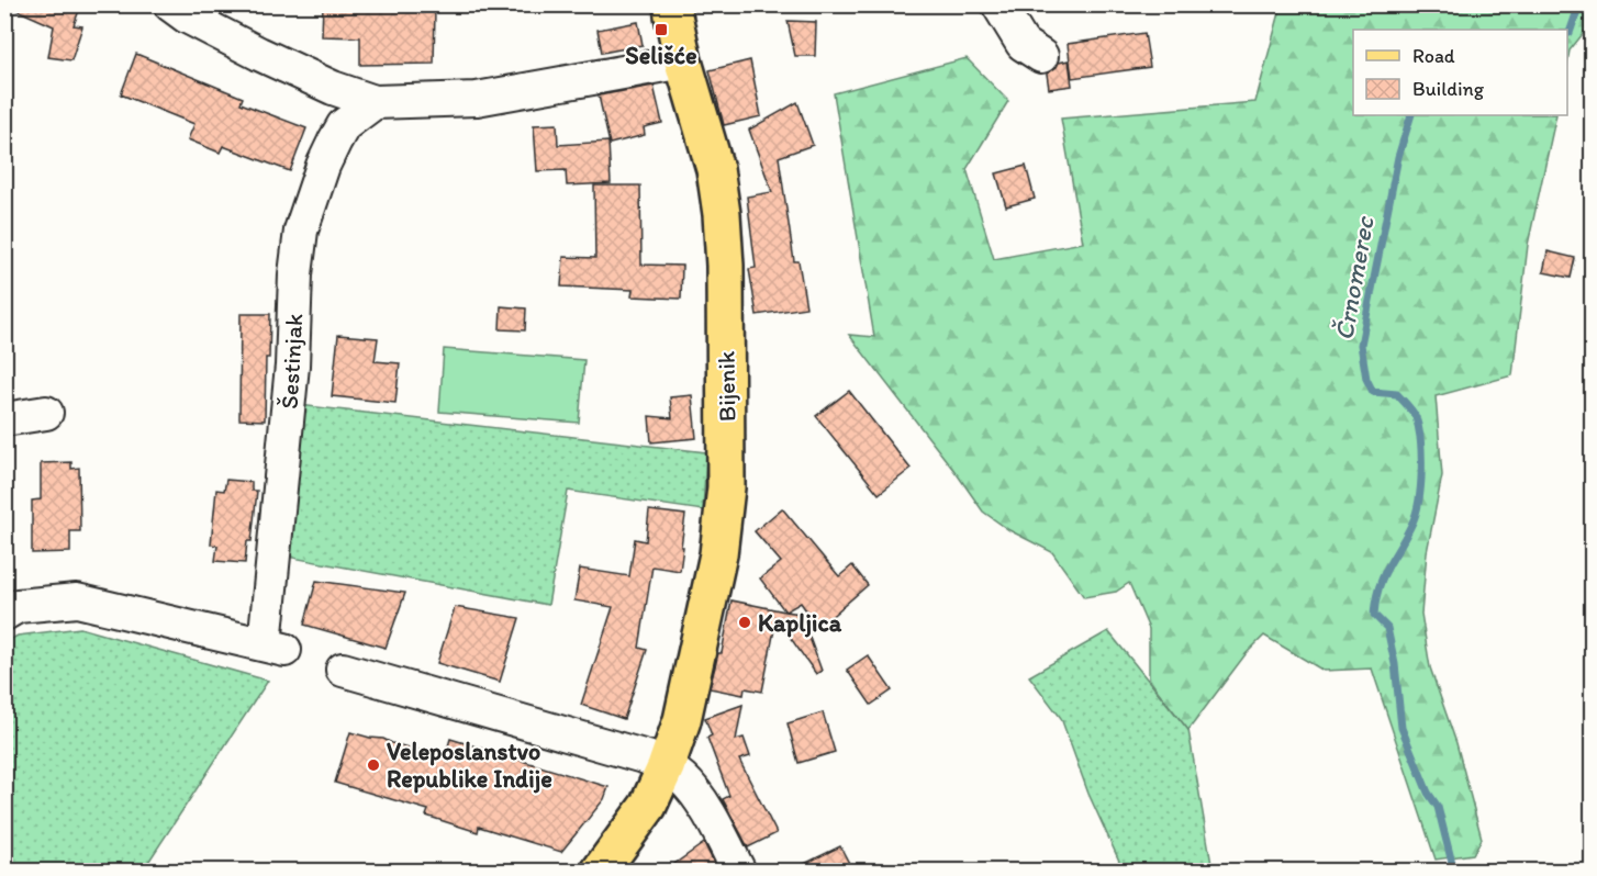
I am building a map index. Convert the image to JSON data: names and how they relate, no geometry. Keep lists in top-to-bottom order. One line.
{"streets":{"main road":["Bijenik"],"street":["Šestinjak"]},"water":["Črnomerec"],"places":{"transit":["Selišće"],"other":["Kapljica","Veleposlanstvo Republike Indije"]},"legend":["Road","Building"]}
